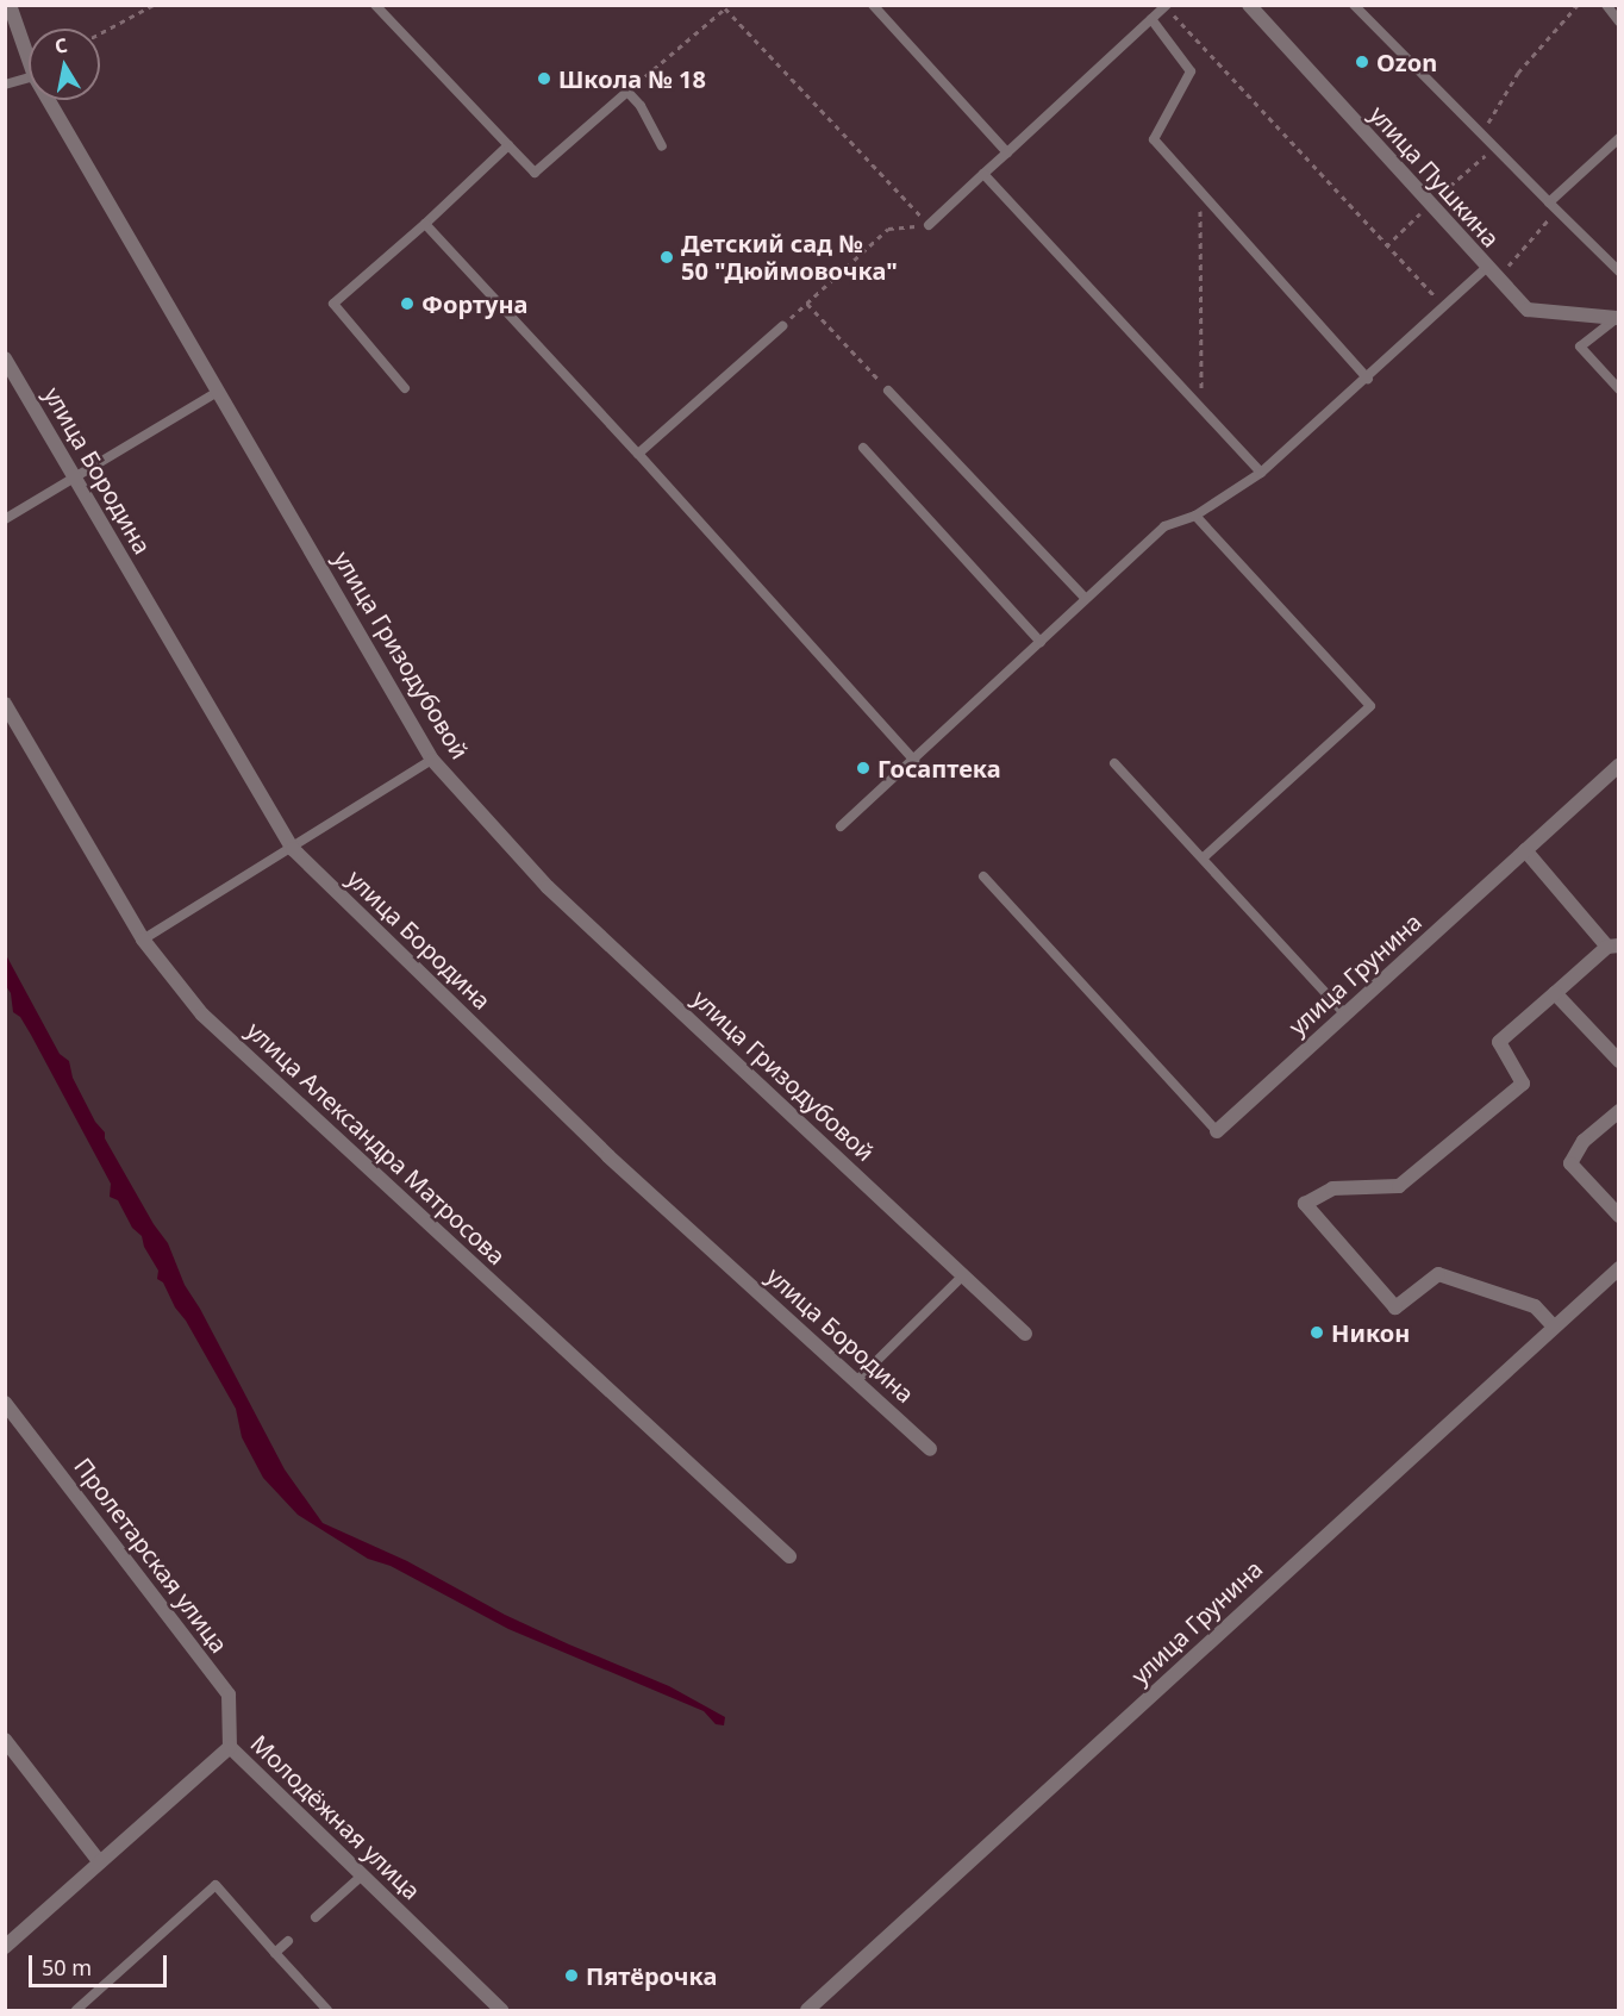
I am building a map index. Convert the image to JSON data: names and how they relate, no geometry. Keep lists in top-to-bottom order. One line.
{"streets":{"street":["улица Пушкина","улица Бородина","улица Гризодубовой","улица Грунина","улица Александра Матросова","Пролетарская улица","Молодёжная улица"]},"crossings":[["Пролетарская улица","Молодёжная улица"]],"places":["Ozon","Школа № 18","Детский сад № 50 \"Дюймовочка\"","Фортуна","Госаптека","Никон","Пятёрочка"],"scale_bar":"50 m","north":"top"}
